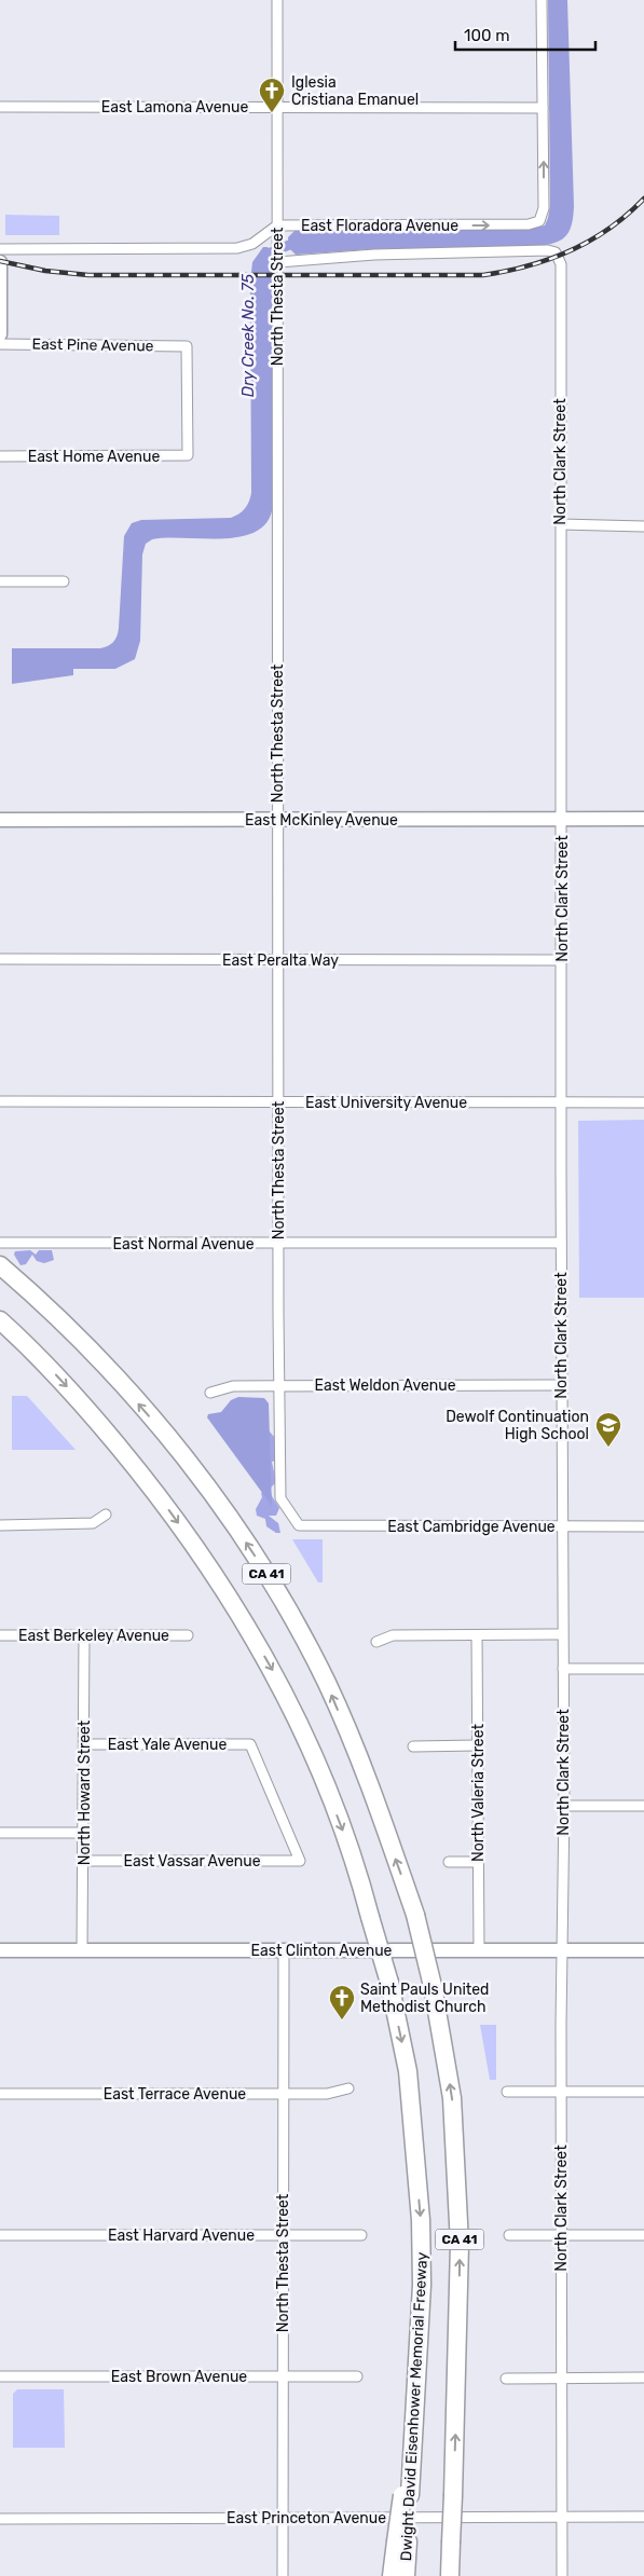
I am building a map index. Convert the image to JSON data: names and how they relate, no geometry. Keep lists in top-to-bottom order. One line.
{"streets":{"highway":["CA 41","Dwight David Eisenhower Memorial Freeway"],"main road":["East McKinley Avenue","East Clinton Avenue"],"street":["East Lamona Avenue","East Floradora Avenue","North Thesta Street","East Pine Avenue","East Home Avenue","North Clark Street","East Peralta Way","East University Avenue","East Normal Avenue","East Weldon Avenue","East Cambridge Avenue","East Berkeley Avenue","East Yale Avenue","North Howard Street","North Valeria Street","East Vassar Avenue","East Terrace Avenue","East Harvard Avenue","East Brown Avenue","East Princeton Avenue"]},"crossings":[["East Lamona Avenue","East Floradora Avenue"],["East Lamona Avenue","North Thesta Street"],["East Floradora Avenue","North Thesta Street"],["East Floradora Avenue","North Clark Street"],["North Thesta Street","East McKinley Avenue"],["North Thesta Street","East Peralta Way"],["North Thesta Street","East University Avenue"],["North Thesta Street","East Normal Avenue"],["North Thesta Street","East Weldon Avenue"],["North Thesta Street","East Cambridge Avenue"],["North Thesta Street","East Clinton Avenue"],["North Thesta Street","East Terrace Avenue"],["North Thesta Street","East Harvard Avenue"],["North Thesta Street","East Brown Avenue"],["North Thesta Street","East Princeton Avenue"],["East Pine Avenue","East Home Avenue"],["North Clark Street","East McKinley Avenue"],["North Clark Street","East Peralta Way"],["North Clark Street","East University Avenue"],["North Clark Street","East Normal Avenue"],["North Clark Street","East Weldon Avenue"],["North Clark Street","East Cambridge Avenue"],["North Clark Street","East Clinton Avenue"],["North Clark Street","East Princeton Avenue"],["East Berkeley Avenue","North Howard Street"],["East Yale Avenue","North Howard Street"],["East Yale Avenue","East Vassar Avenue"],["North Howard Street","East Vassar Avenue"],["North Howard Street","East Clinton Avenue"],["North Valeria Street","East Clinton Avenue"]],"water":["Dry Creek No. 75"],"places":{"church":["Iglesia Cristiana Emanuel","Saint Pauls United Methodist Church"],"school or university":["Dewolf Continuation High School"]},"scale_bar":"100 m"}
